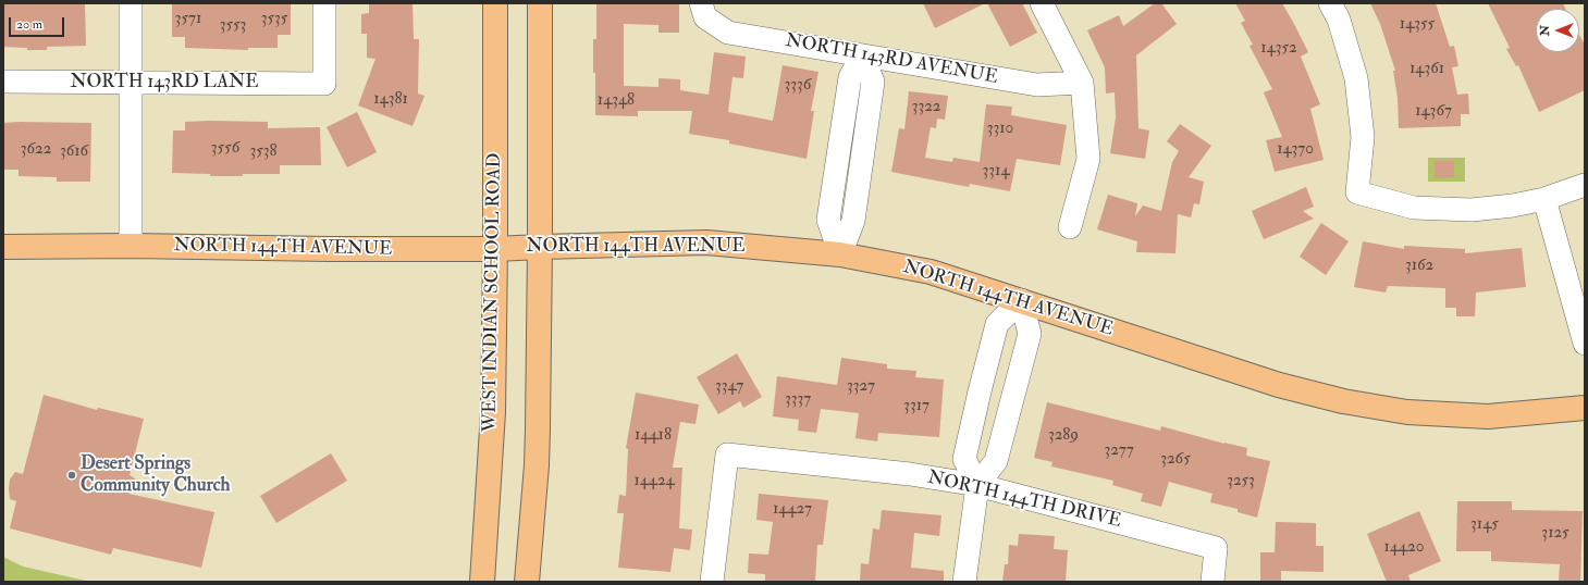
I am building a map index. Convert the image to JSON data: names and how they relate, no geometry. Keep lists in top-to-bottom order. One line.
{"streets":{"main road":["NORTH 144TH AVENUE","WEST INDIAN SCHOOL ROAD"],"street":["NORTH 143RD AVENUE","NORTH 143RD LANE","NORTH 144TH DRIVE"]},"crossings":[["NORTH 144TH AVENUE","WEST INDIAN SCHOOL ROAD"]],"places":["Desert Springs Community Church"],"house_numbers":["3571","3535","14355","3553","14352","14361","3336","14381","14348","3322","14367","3310","3556","3622","14370","3616","3538","3314","3162","3347","3327","3337","3317","14418","3289","3277","3265","14424","3253","14427","3145","3125","14420"],"scale_bar":"20 m","north":"left"}
